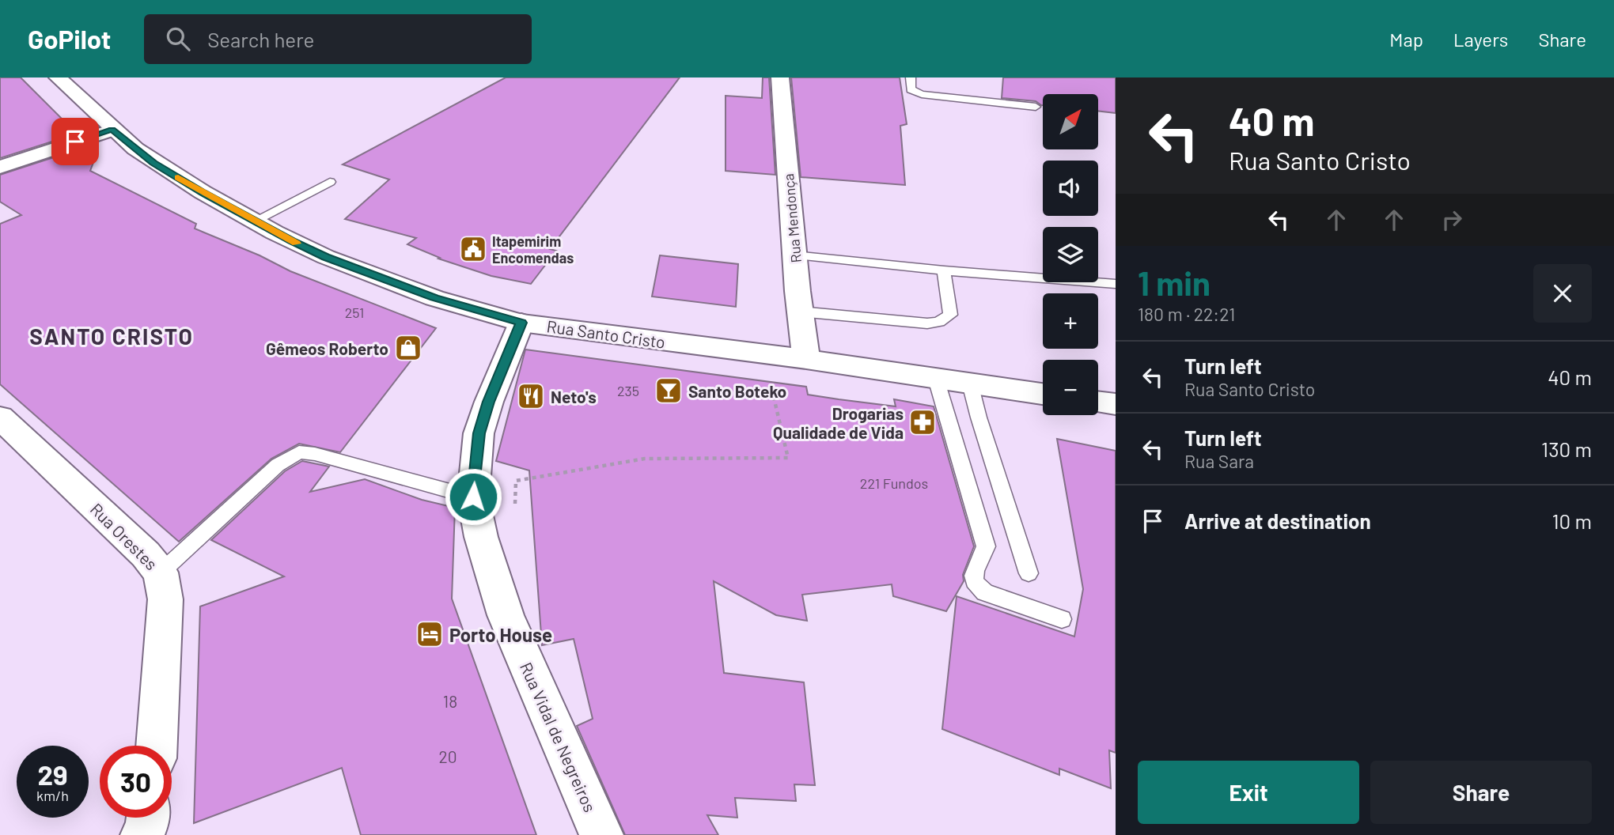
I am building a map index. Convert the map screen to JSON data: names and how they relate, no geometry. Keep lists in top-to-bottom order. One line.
{"streets":{"main road":["Rua Mendonça","Rua Santo Cristo","Rua Orestes","Rua Vidal de Negreiros"]},"crossings":[["Rua Mendonça","Rua Santo Cristo"],["Rua Santo Cristo","Rua Vidal de Negreiros"]],"districts":["SANTO CRISTO"],"places":{"public building":["Itapemirim Encomendas"],"shop":["Gêmeos Roberto"],"bar":["Santo Boteko"],"restaurant":["Neto's"],"pharmacy":["Drogarias Qualidade de Vida"],"hotel":["Porto House"]},"house_numbers":["251","235","221 Fundos","18","20"],"north":"top right","page":{"header":"GoPilot","search":"Search here","nav":["Map","Layers","Share"],"turn":["40 m","Rua Santo Cristo"],"map_buttons":["+","−"],"heading":["1 min","180 m · 22:21"],"list":[{"name":"Turn left","note":"Rua Santo Cristo","value":"40 m"},{"name":"Turn left","note":"Rua Sara","value":"130 m"},{"name":"Arrive at destination","value":"10 m"}],"speed":"29 km/h","limit":"30","buttons":["Exit","Share"]}}
